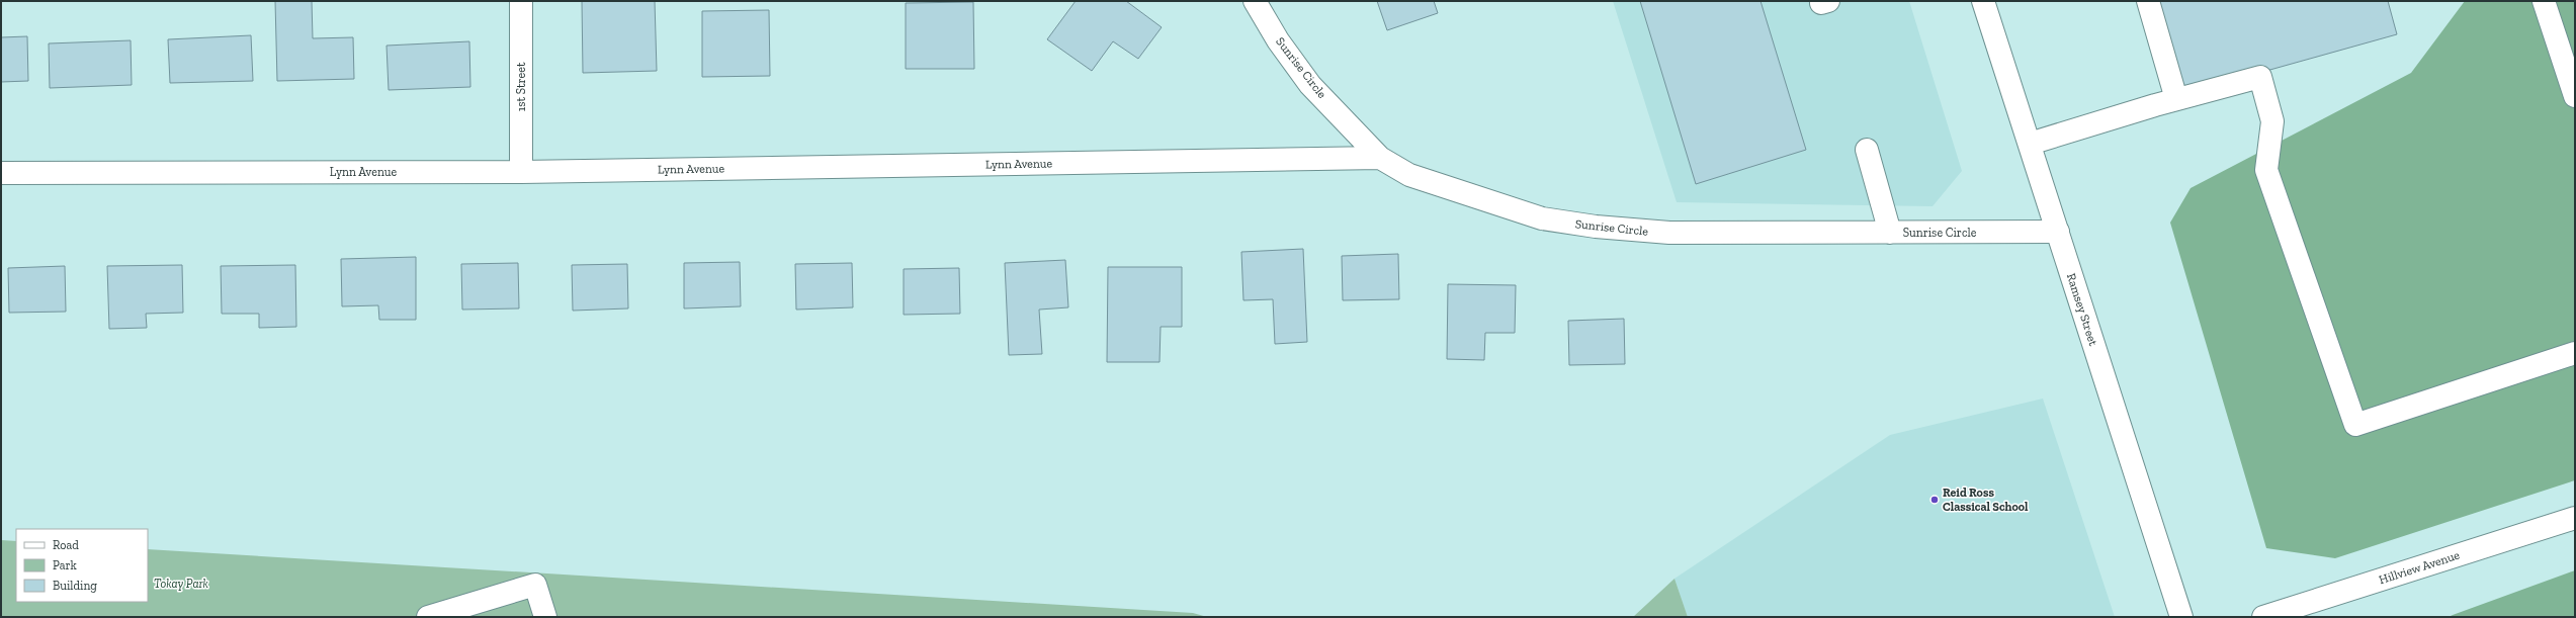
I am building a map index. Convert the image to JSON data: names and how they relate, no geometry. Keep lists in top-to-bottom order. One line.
{"streets":{"street":["Sunrise Circle","1st Street","Lynn Avenue","Ramsey Street","Hillview Avenue"]},"crossings":[["Sunrise Circle","Lynn Avenue"],["Sunrise Circle","Ramsey Street"],["1st Street","Lynn Avenue"]],"parks":["Tokay Park"],"places":["Reid Ross Classical School"],"legend":["Road","Park","Building"]}
